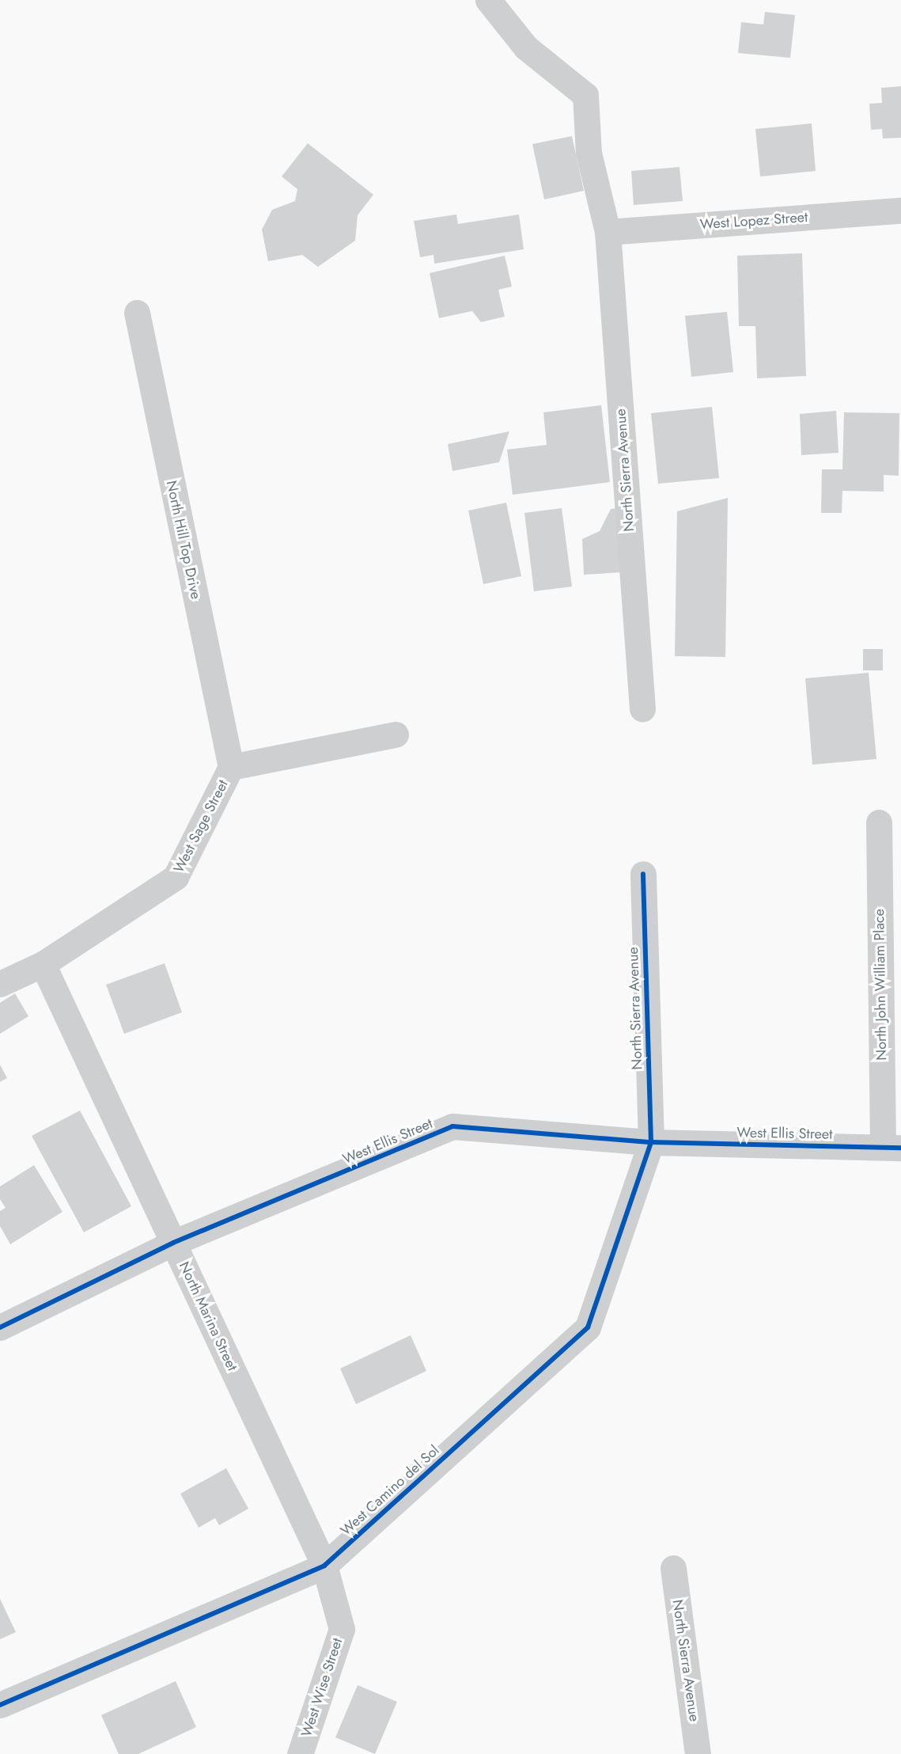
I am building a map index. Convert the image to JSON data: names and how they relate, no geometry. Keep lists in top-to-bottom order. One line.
{"streets":{"street":["West Lopez Street","North Sierra Avenue","North Hill Top Drive","West Sage Street","North John William Place","West Ellis Street","North Marina Street","West Camino del Sol","West Wise Street"]},"crossings":[["West Lopez Street","North Sierra Avenue"],["North Sierra Avenue","West Ellis Street"],["North Sierra Avenue","West Camino del Sol"],["North Hill Top Drive","West Sage Street"],["West Sage Street","North Marina Street"],["North John William Place","West Ellis Street"],["West Ellis Street","North Marina Street"],["West Ellis Street","West Camino del Sol"],["North Marina Street","West Camino del Sol"],["North Marina Street","West Wise Street"],["West Camino del Sol","West Wise Street"]]}
